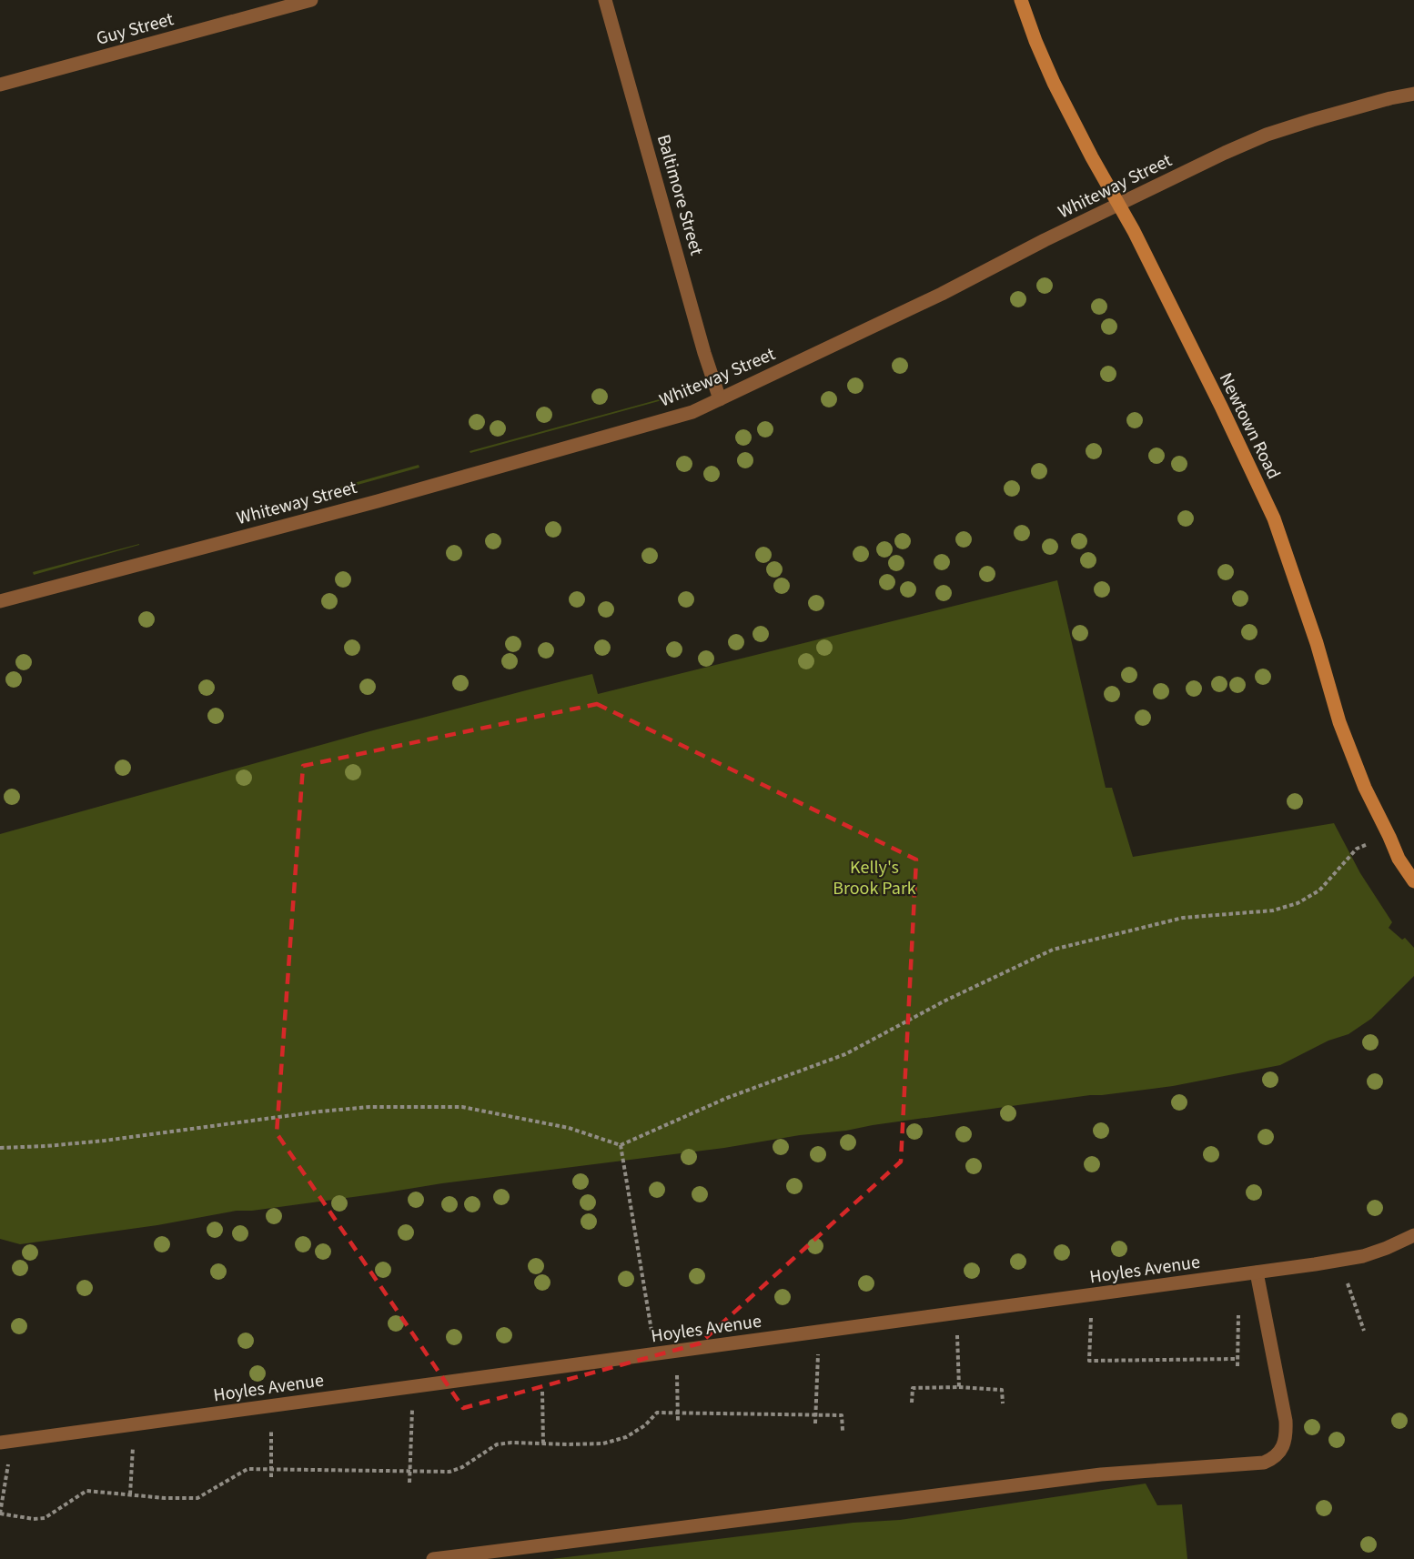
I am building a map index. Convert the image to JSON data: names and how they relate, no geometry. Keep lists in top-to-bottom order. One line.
{"streets":{"street":["Guy Street","Whiteway Street","Baltimore Street","Newtown Road","Hoyles Avenue"]},"crossings":[["Whiteway Street","Baltimore Street"],["Whiteway Street","Newtown Road"]],"parks":["Kelly's Brook Park"]}
